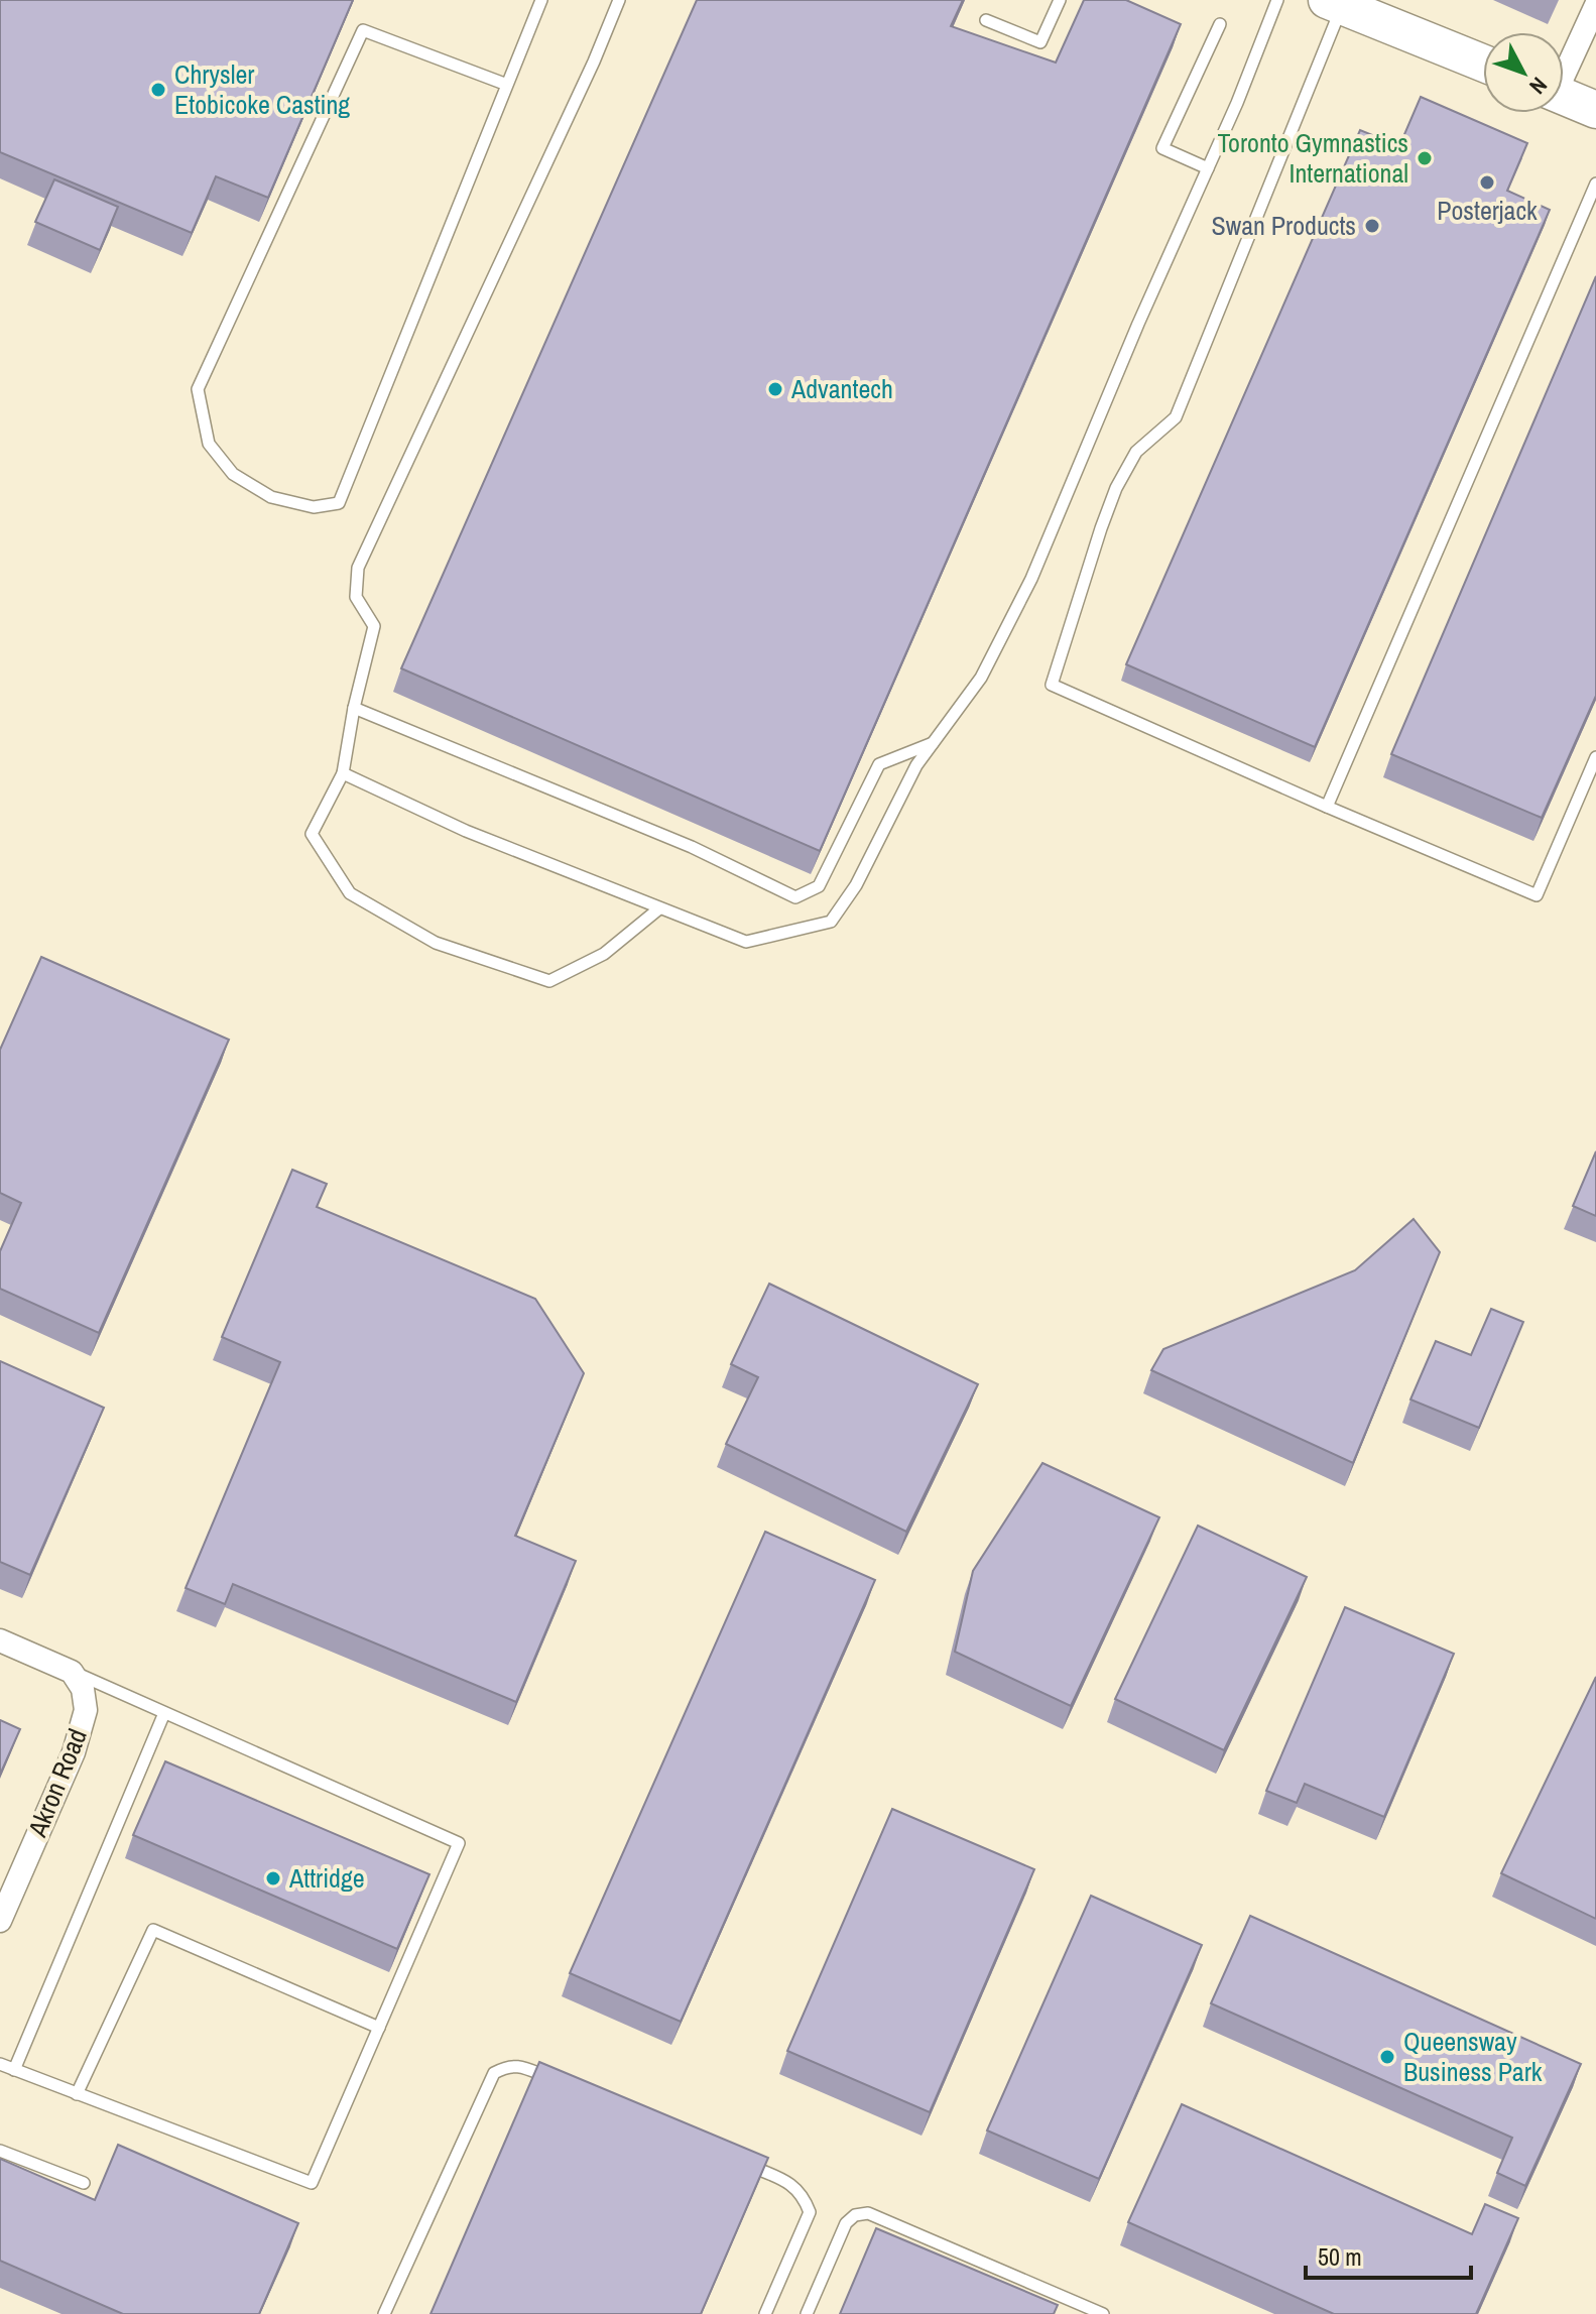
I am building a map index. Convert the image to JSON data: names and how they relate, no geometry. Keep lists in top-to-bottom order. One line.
{"streets":{"street":["Akron Road"]},"places":["Chrysler Etobicoke Casting","Toronto Gymnastics International","Posterjack","Swan Products","Advantech","Attridge","Queensway Business Park"],"scale_bar":"50 m","north":"bottom right"}
